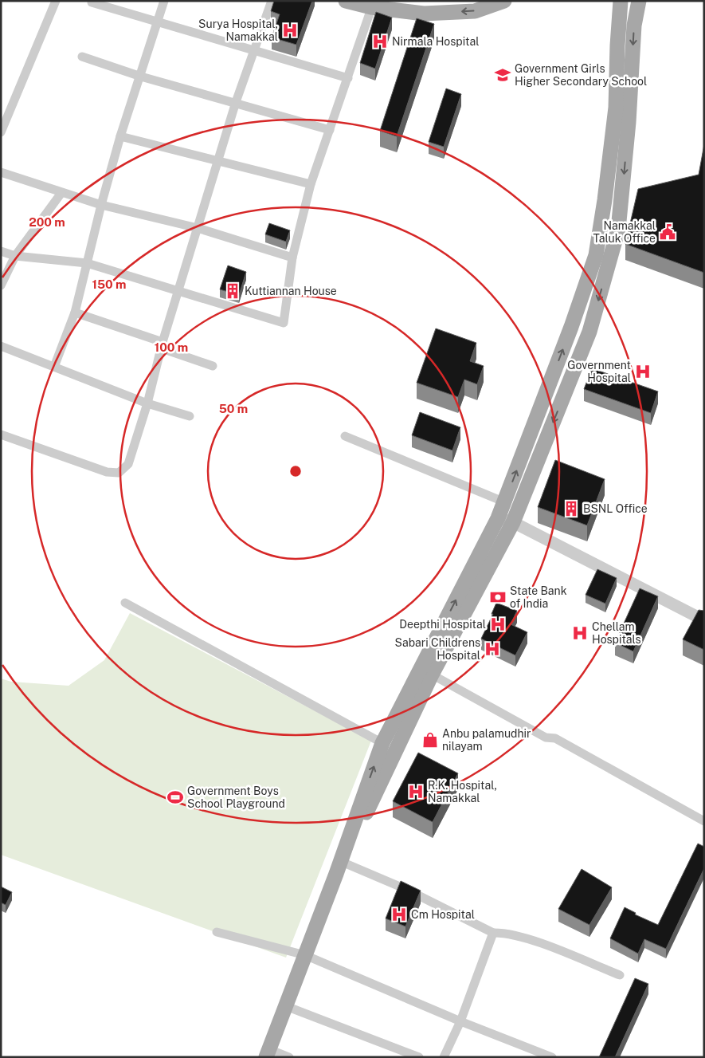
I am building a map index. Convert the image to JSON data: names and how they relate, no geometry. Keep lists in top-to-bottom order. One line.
{"places":{"hospital":["Surya Hospital, Namakkal","Nirmala Hospital","Government Hospital","Deepthi Hospital","Chellam Hospitals","Sabari Childrens Hospital","R.K. Hospital, Namakkal","Cm Hospital"],"school or university":["Government Girls Higher Secondary School"],"public building":["Namakkal Taluk Office"],"building":["Kuttiannan House","BSNL Office"],"bank":["State Bank of India"],"shop":["Anbu palamudhir nilayam"],"sports":["Government Boys School Playground"]},"rings":["200 m","150 m","100 m","50 m"]}
